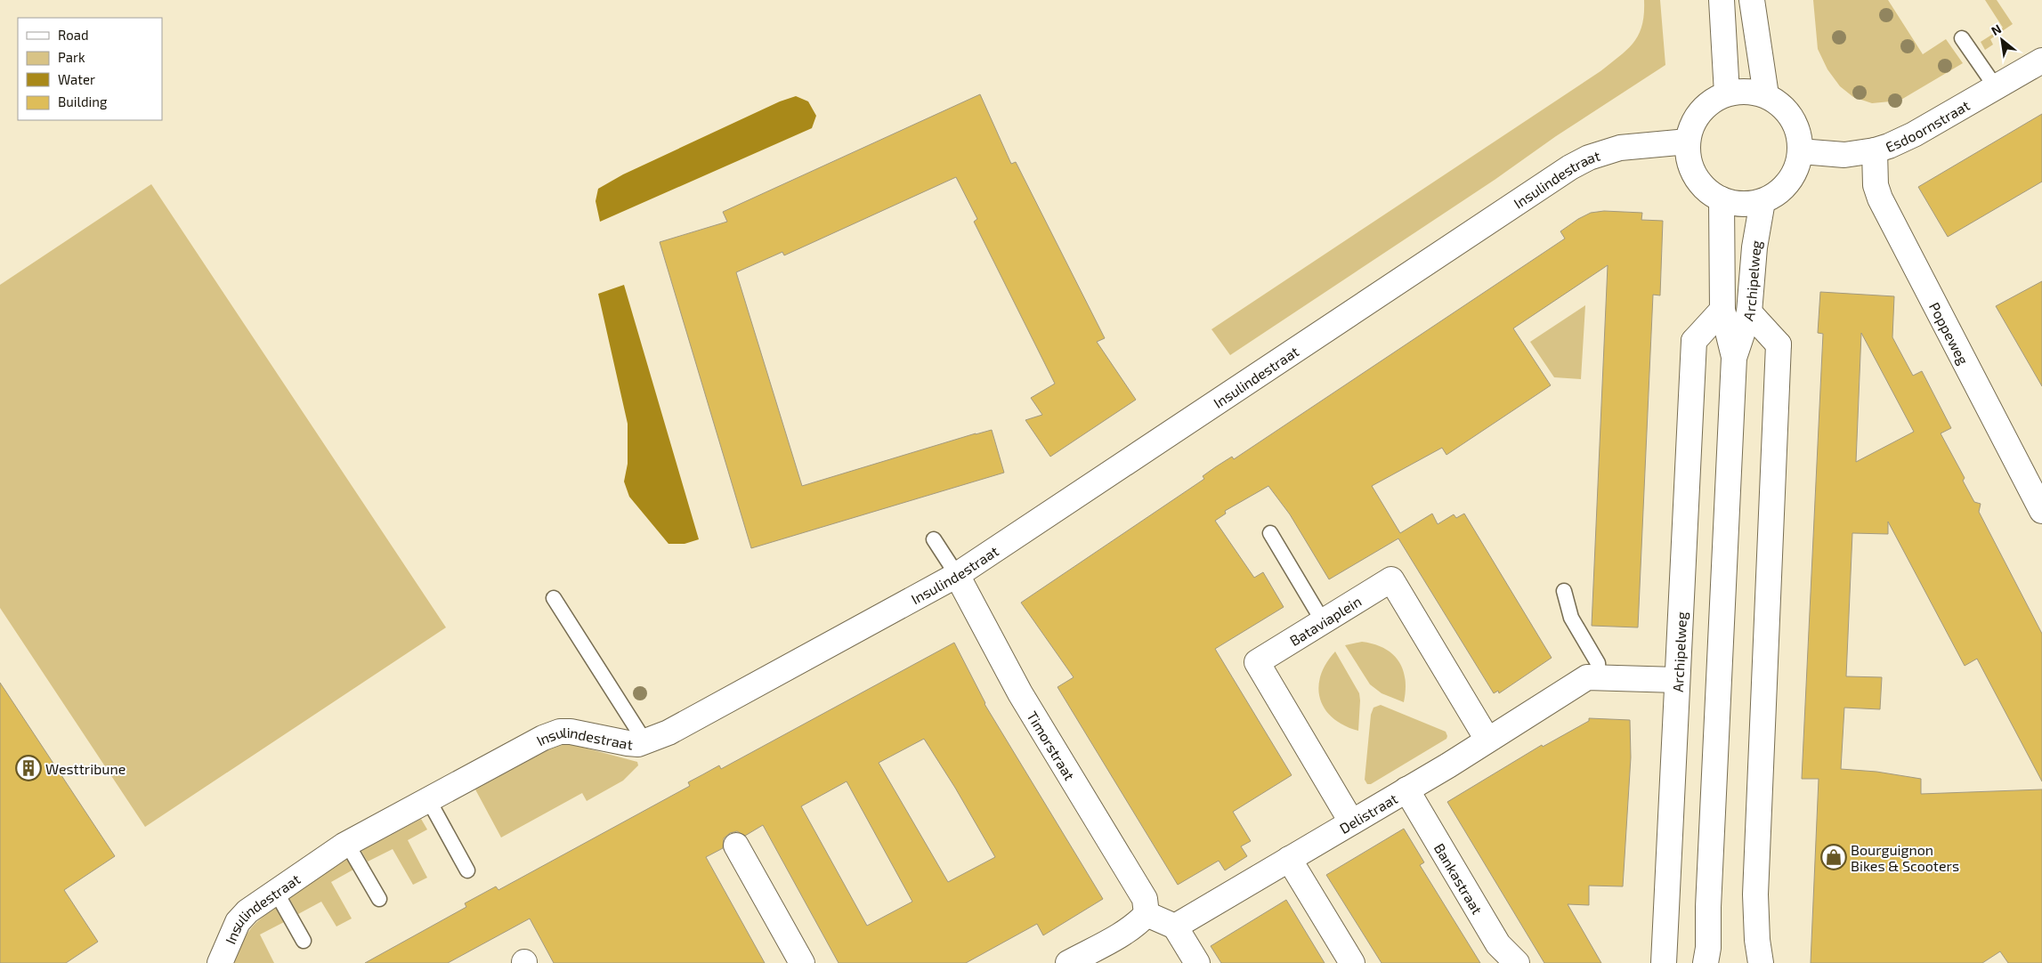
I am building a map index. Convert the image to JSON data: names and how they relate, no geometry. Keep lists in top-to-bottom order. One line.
{"streets":{"street":["Esdoornstraat","Insulindestraat","Archipelweg","Poppeweg","Bataviaplein","Timorstraat","Delistraat","Bankastraat"]},"crossings":[["Esdoornstraat","Insulindestraat"],["Esdoornstraat","Archipelweg"],["Esdoornstraat","Poppeweg"],["Insulindestraat","Archipelweg"],["Insulindestraat","Timorstraat"],["Archipelweg","Delistraat"],["Bataviaplein","Delistraat"],["Delistraat","Bankastraat"]],"places":{"building":["Westtribune"],"shop":["Bourguignon Bikes & Scooters"]},"legend":["Road","Park","Water","Building"],"north":"top left"}
